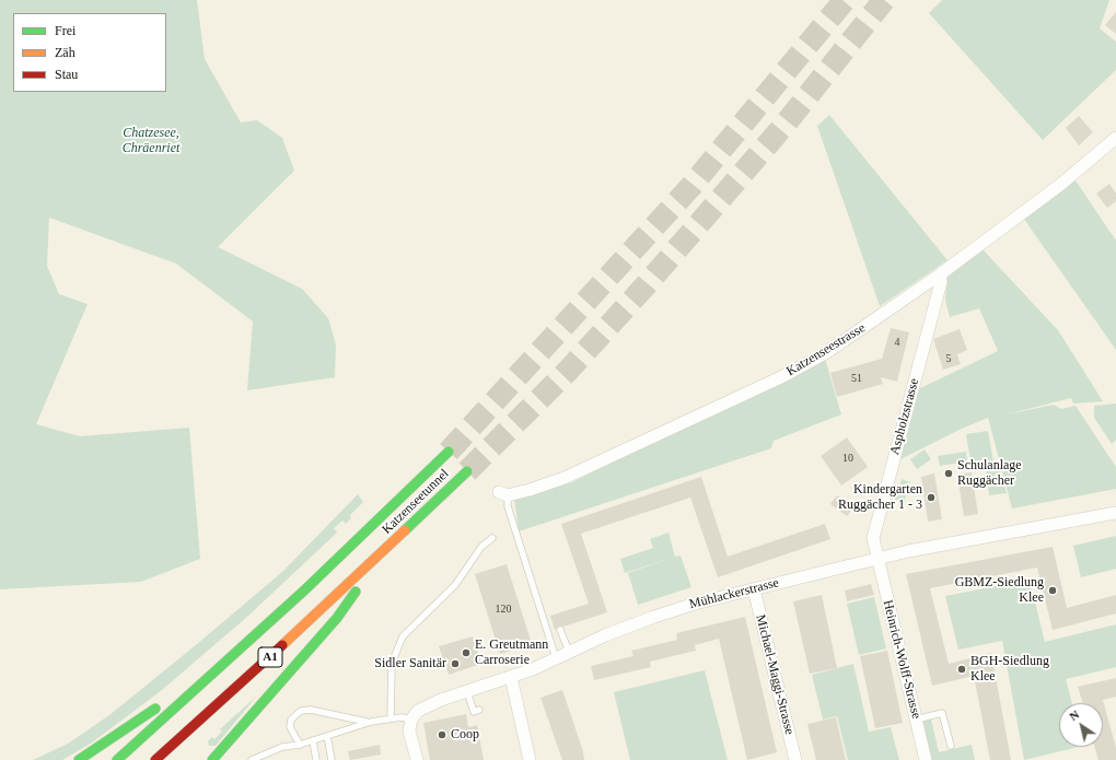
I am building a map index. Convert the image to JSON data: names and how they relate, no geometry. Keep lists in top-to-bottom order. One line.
{"streets":{"highway":["Katzenseetunnel","A1"],"street":["Katzenseestrasse","Aspholzstrasse","Mühlackerstrasse","Heinrich-Wolff-Strasse","Michael-Maggi-Strasse"]},"crossings":[["Katzenseestrasse","Aspholzstrasse"],["Aspholzstrasse","Mühlackerstrasse"],["Aspholzstrasse","Heinrich-Wolff-Strasse"],["Katzenseetunnel","A1"],["Mühlackerstrasse","Heinrich-Wolff-Strasse"],["Mühlackerstrasse","Michael-Maggi-Strasse"]],"parks":["Chatzesee, Chräenriet"],"places":["Schulanlage Ruggächer","Kindergarten Ruggächer 1 - 3","GBMZ-Siedlung Klee","E. Greutmann Carroserie","Sidler Sanitär","BGH-Siedlung Klee","Coop"],"house_numbers":["4","5","51","10","120"],"legend":["Frei","Zäh","Stau"],"north":"top left"}
